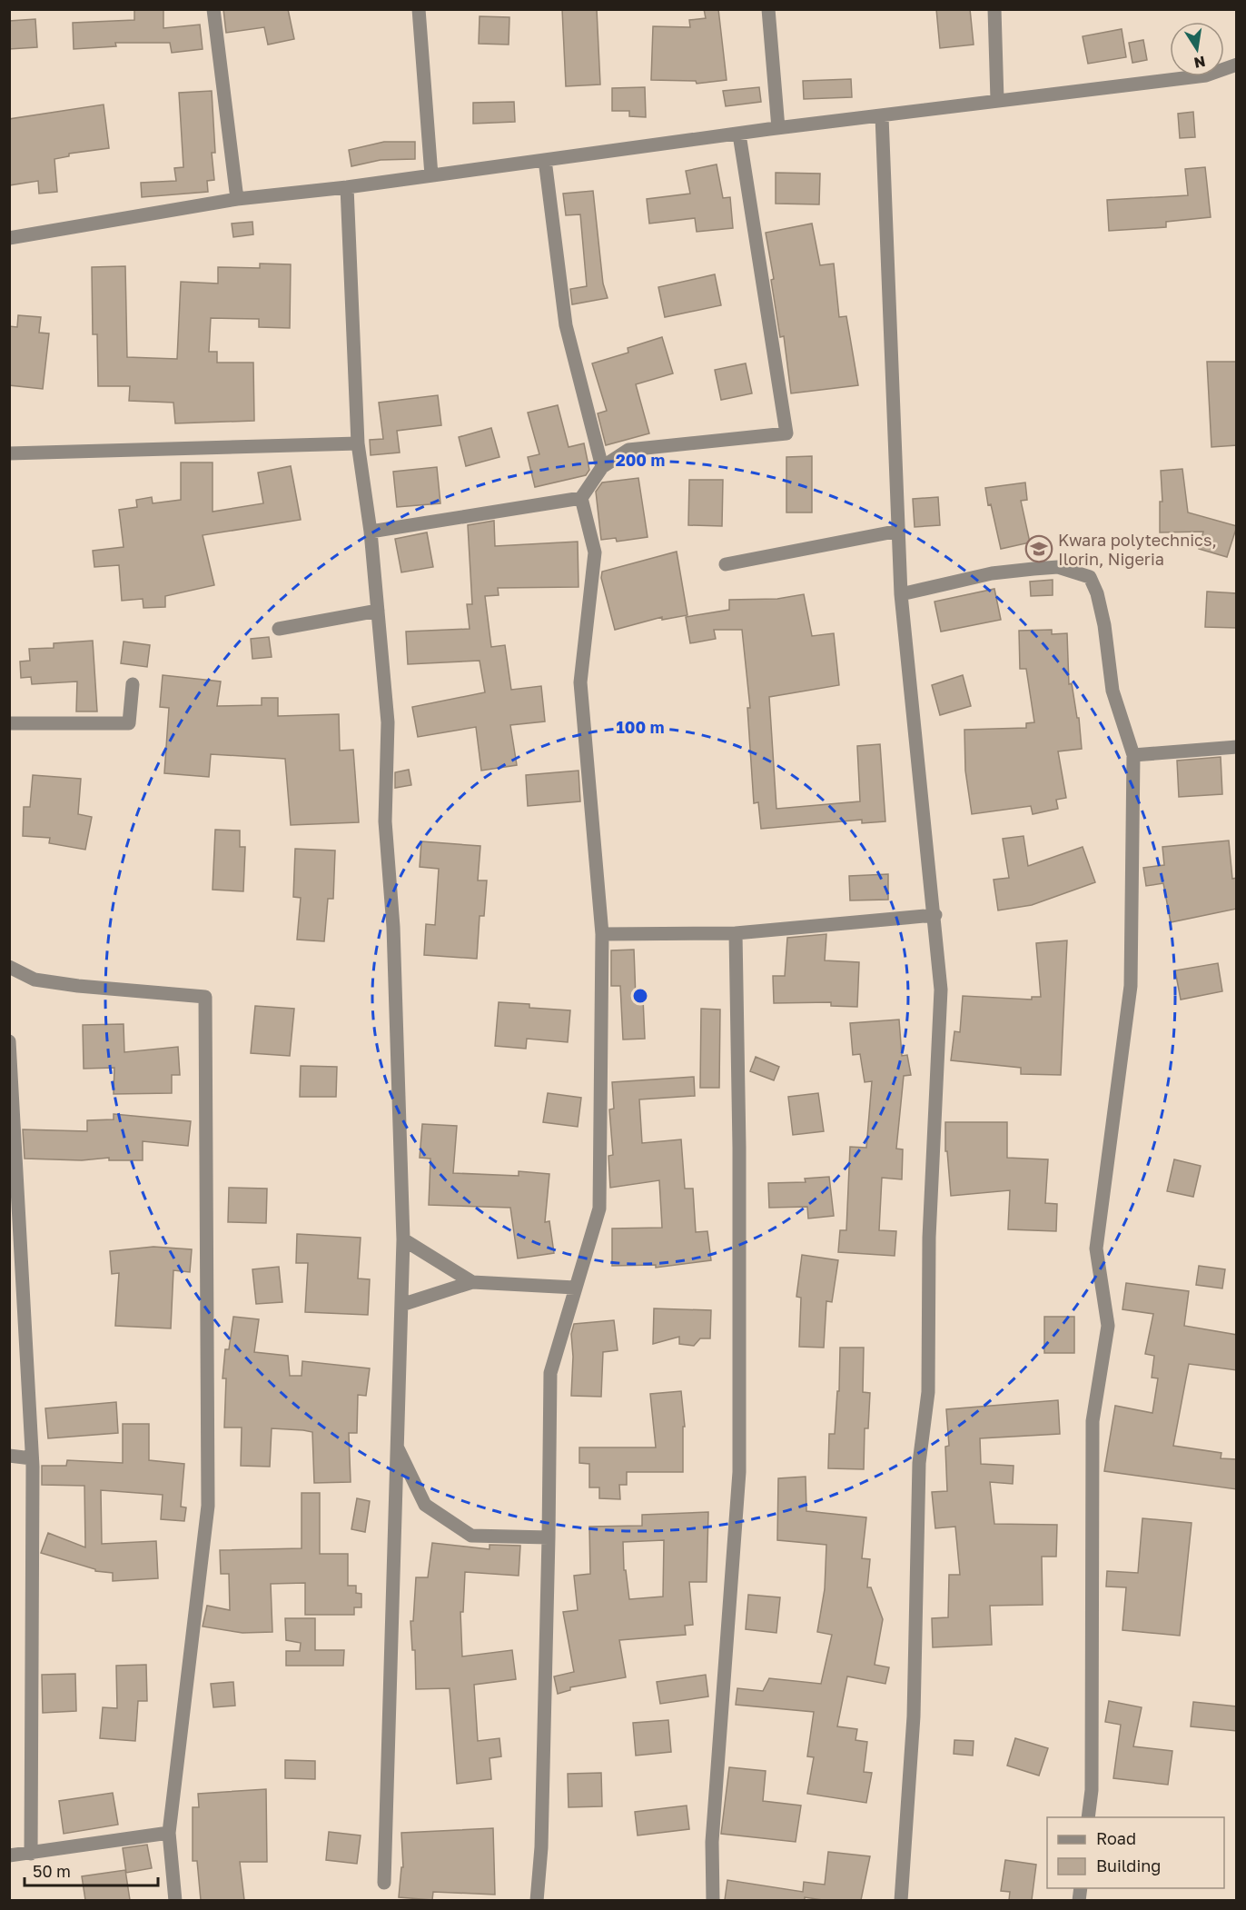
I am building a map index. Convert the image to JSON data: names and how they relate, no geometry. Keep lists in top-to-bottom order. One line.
{"places":{"school or university":["Kwara polytechnics, Ilorin, Nigeria"]},"legend":["Road","Building"],"scale_bar":"50 m","north":"bottom","rings":["200 m","100 m"]}
